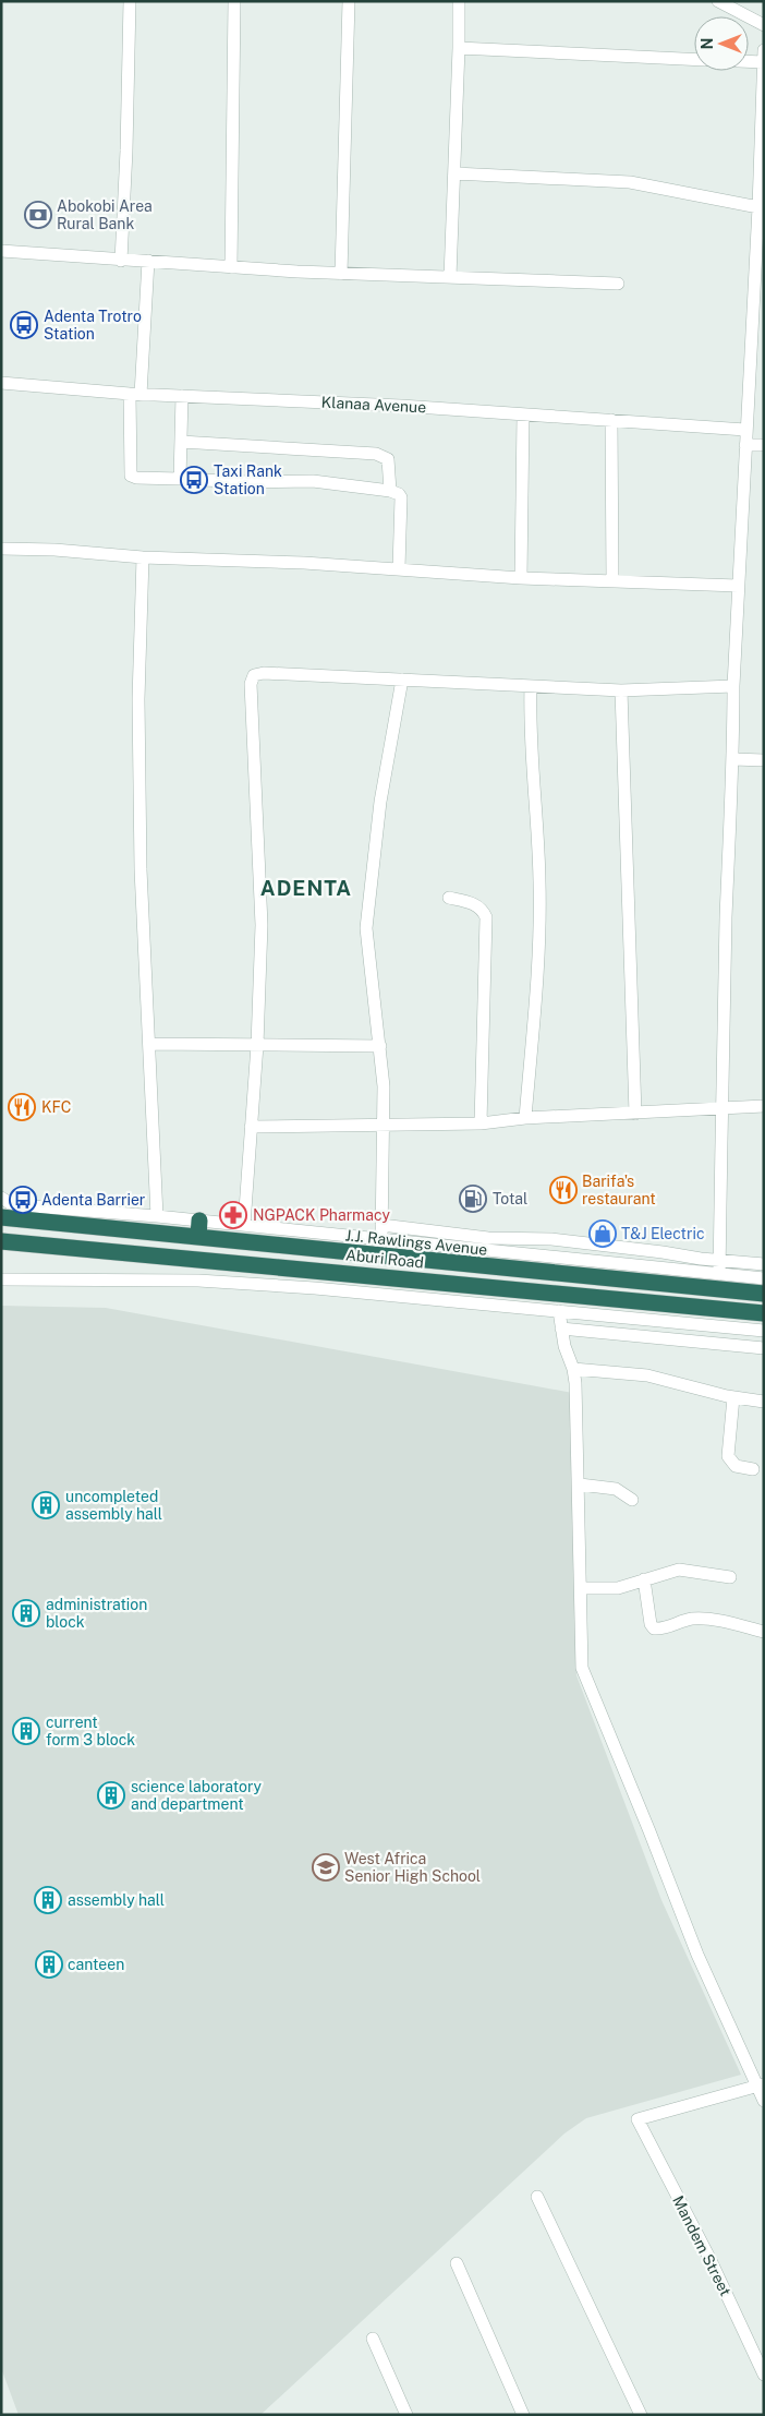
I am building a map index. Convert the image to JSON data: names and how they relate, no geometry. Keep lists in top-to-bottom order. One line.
{"streets":{"highway":["J.J. Rawlings Avenue","Aburi Road"],"street":["Klanaa Avenue","Mandem Street"]},"districts":["ADENTA"],"places":{"bank":["Abokobi Area Rural Bank"],"bus stop":["Adenta Trotro Station","Taxi Rank Station","Adenta Barrier"],"restaurant":["KFC","Barifa's restaurant"],"fuel station":["Total"],"pharmacy":["NGPACK Pharmacy"],"shop":["T&J Electric"],"building":["uncompleted assembly hall","administration block","current form 3 block","science laboratory and department","assembly hall","canteen"],"school or university":["West Africa Senior High School"]},"north":"left"}
